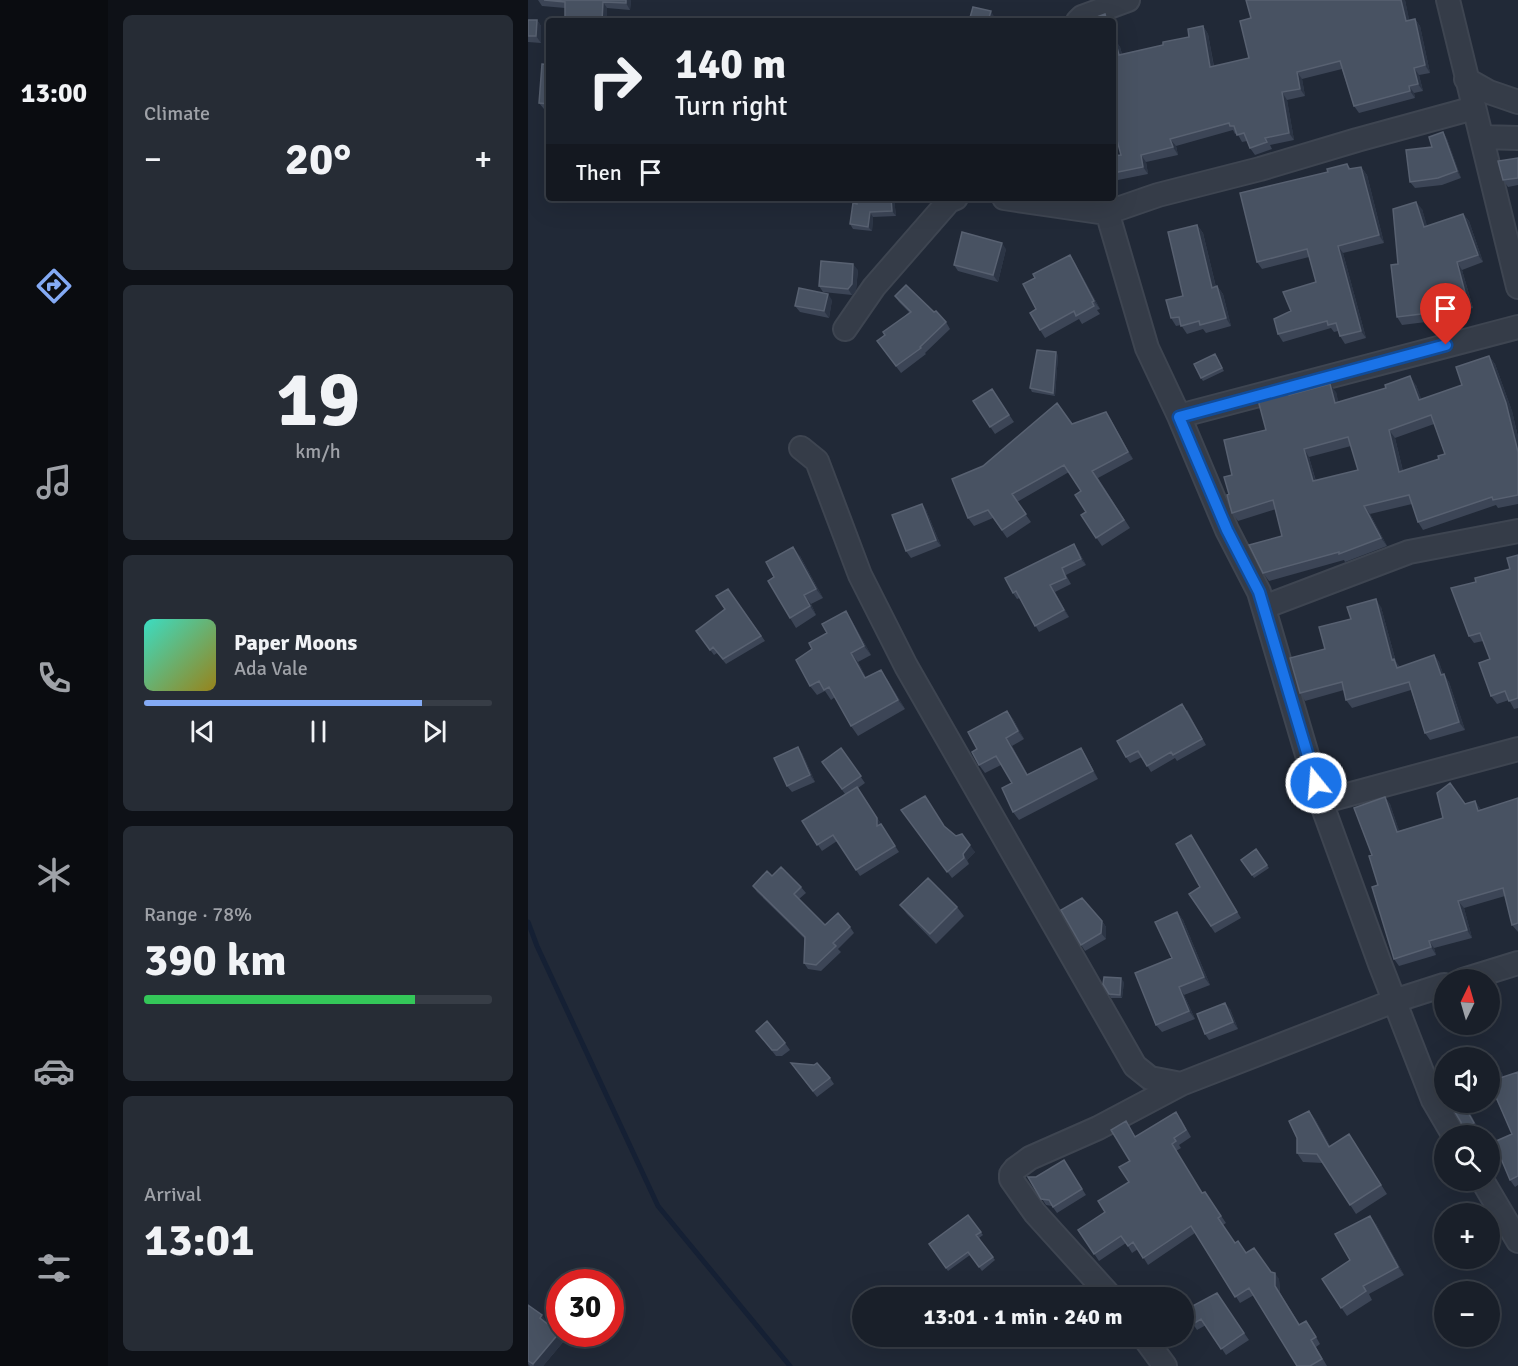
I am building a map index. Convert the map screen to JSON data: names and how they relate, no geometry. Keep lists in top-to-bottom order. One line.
{"north":"top","page":{"tabs":"13:00","tile":["Climate",["19","km/h"],["Range · 78%","390 km"],["Arrival","13:01"]],"turn":["140 m","Turn right"],"heat":["−","20°","+"],"then":"Then","song":["Paper Moons","Ada Vale"],"map_buttons":["+","−"],"limit":"30","trip":"13:01 · 1 min · 240 m"}}
